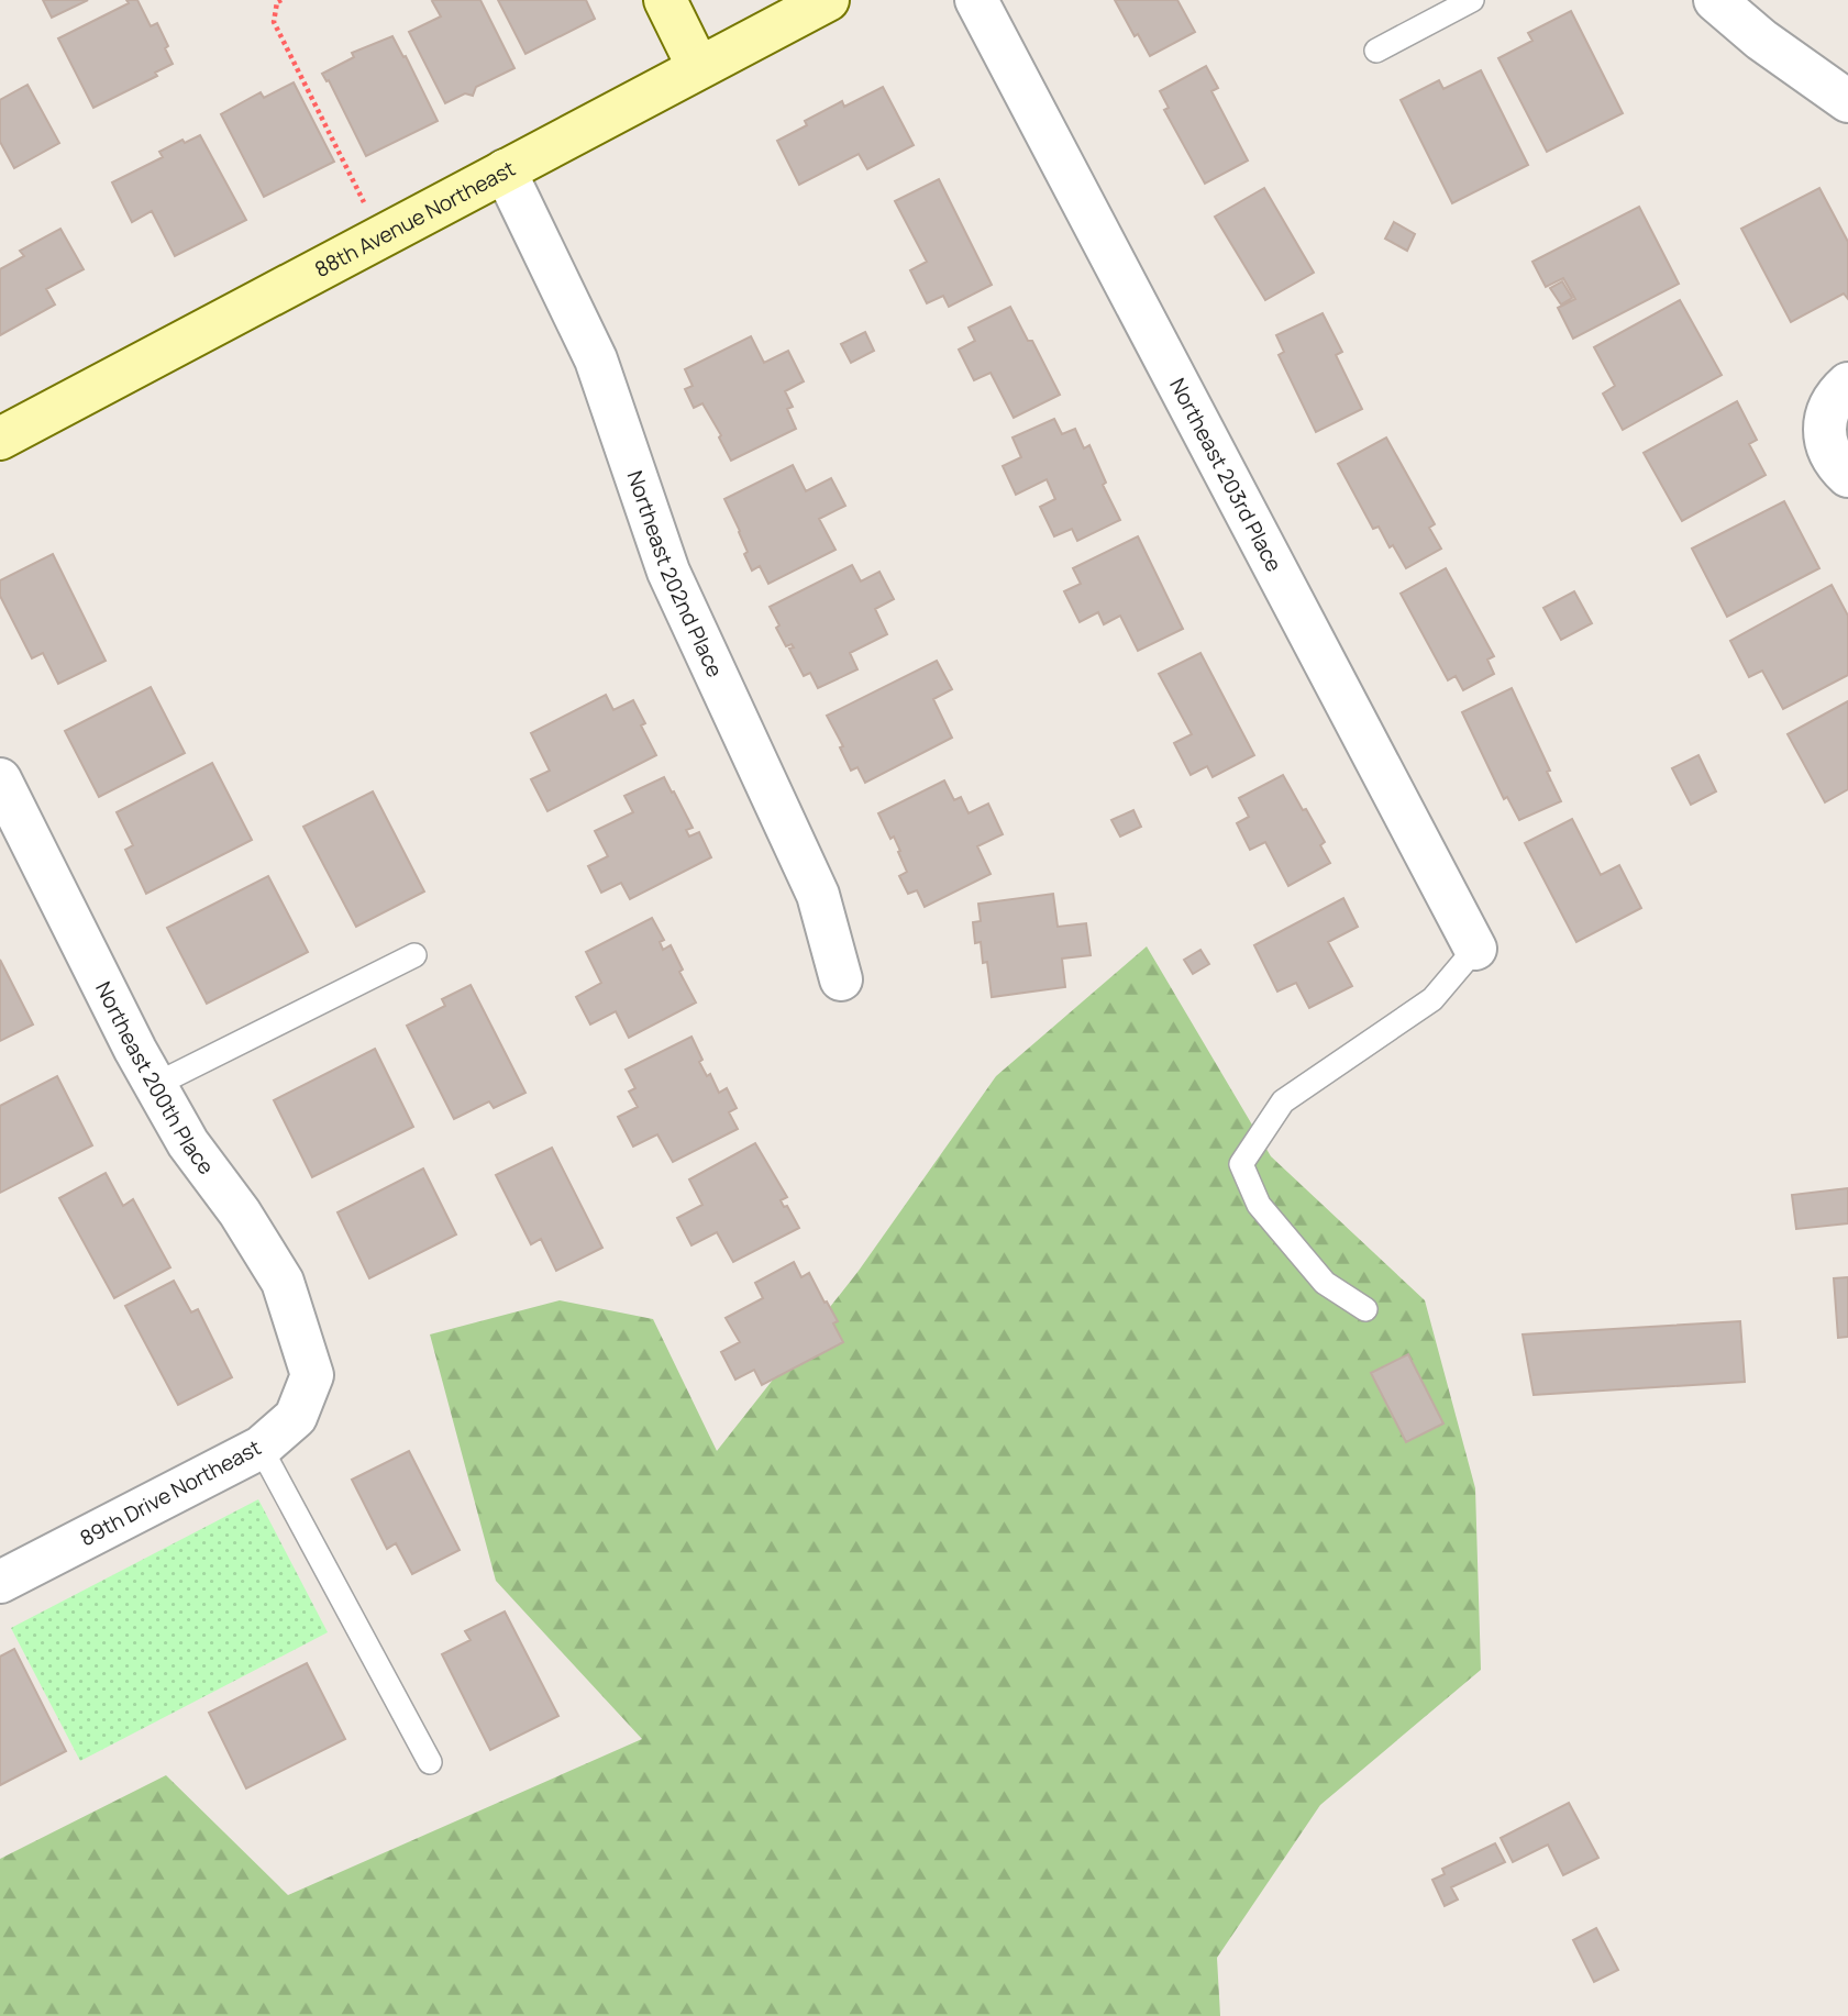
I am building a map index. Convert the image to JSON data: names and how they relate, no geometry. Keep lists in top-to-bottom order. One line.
{"streets":{"street":["88th Avenue Northeast","Northeast 203rd Place","Northeast 202nd Place","Northeast 200th Place","89th Drive Northeast"]},"crossings":[["88th Avenue Northeast","Northeast 202nd Place"],["Northeast 200th Place","89th Drive Northeast"]]}
